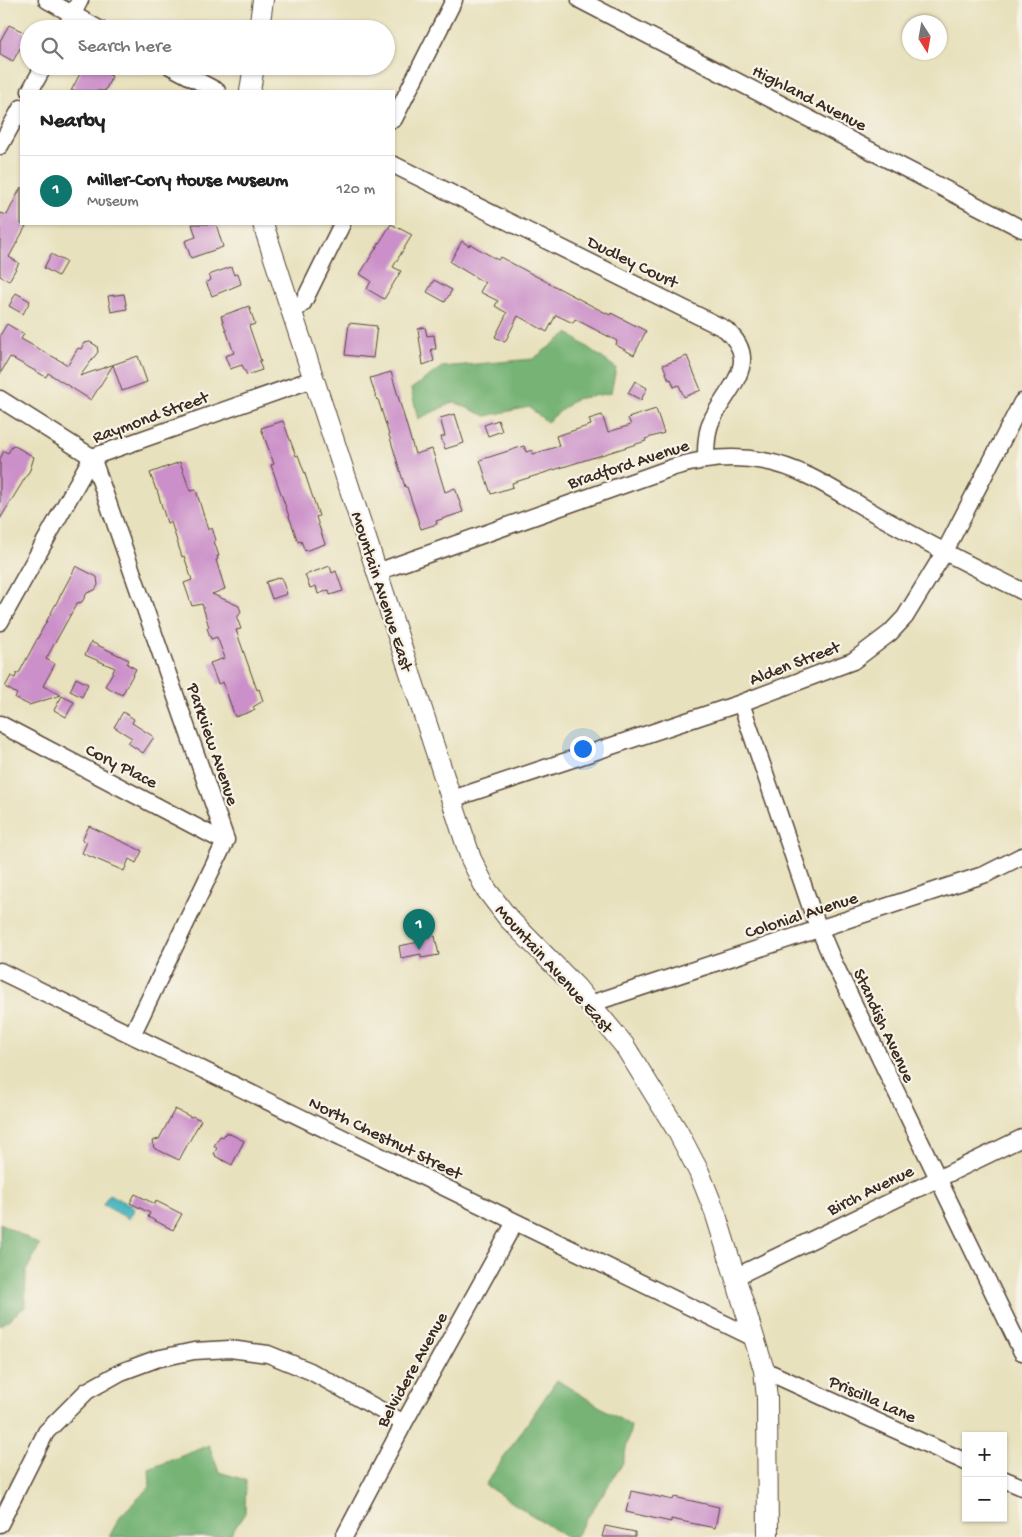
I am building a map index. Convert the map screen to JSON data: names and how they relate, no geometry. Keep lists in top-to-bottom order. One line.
{"streets":{"street":["Highland Avenue","Dudley Court","Raymond Street","Bradford Avenue","Mountain Avenue East","Alden Street","Parkview Avenue","Cory Place","Colonial Avenue","Standish Avenue","North Chestnut Street","Birch Avenue","Belvidere Avenue","Priscilla Lane"]},"crossings":[["Dudley Court","Bradford Avenue"],["Raymond Street","Mountain Avenue East"],["Raymond Street","Parkview Avenue"],["Bradford Avenue","Mountain Avenue East"],["Bradford Avenue","Alden Street"],["Mountain Avenue East","Alden Street"],["Mountain Avenue East","Colonial Avenue"],["Mountain Avenue East","North Chestnut Street"],["Mountain Avenue East","Birch Avenue"],["Mountain Avenue East","Priscilla Lane"],["Alden Street","Standish Avenue"],["Parkview Avenue","Cory Place"],["Colonial Avenue","Standish Avenue"],["Standish Avenue","Birch Avenue"],["North Chestnut Street","Belvidere Avenue"]],"north":"bottom","page":{"search":"Search here","heading":"Nearby","list":[{"mark":"1","name":"Miller-Cory House Museum","note":"Museum","value":"120 m"}],"pins":"1","map_buttons":["+","−"]}}
